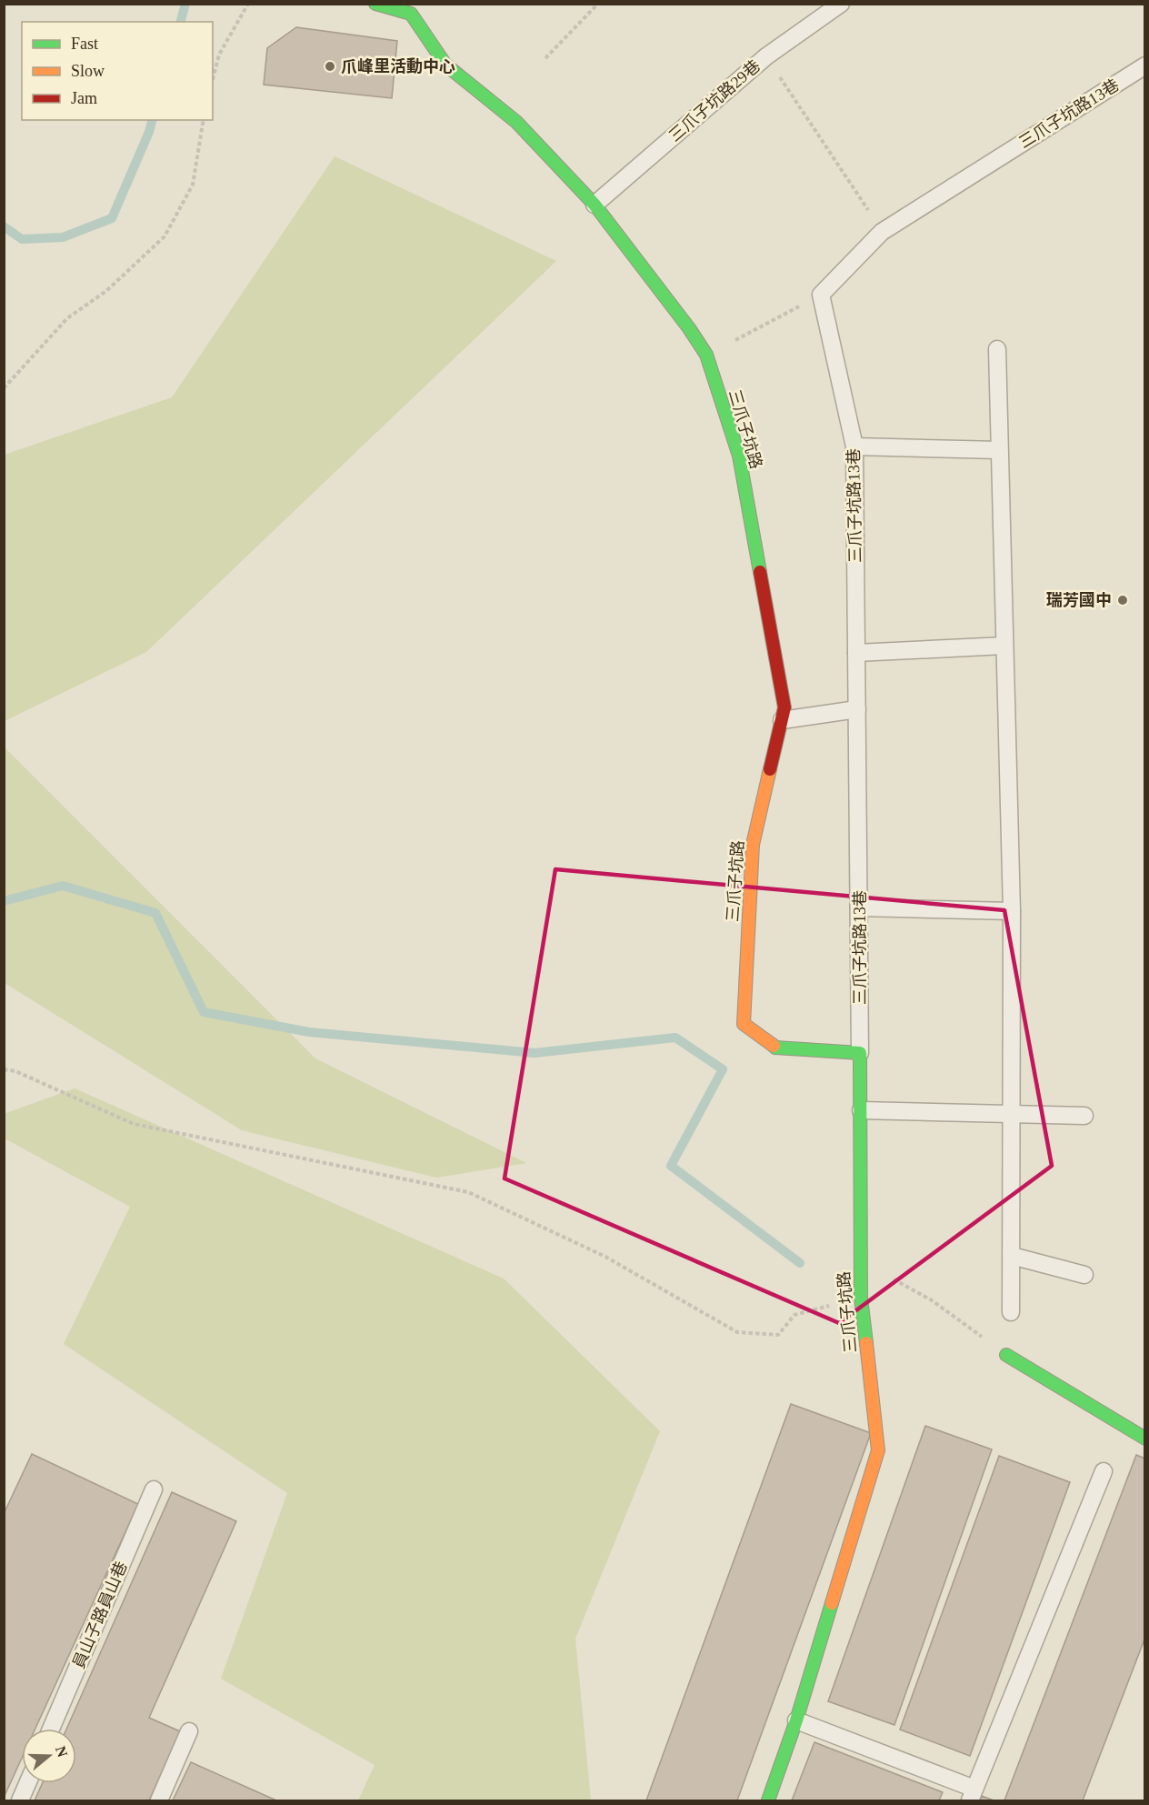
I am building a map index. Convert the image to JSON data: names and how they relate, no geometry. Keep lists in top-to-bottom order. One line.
{"streets":{"street":["三爪子坑路"],"lane":["三爪子坑路29巷","三爪子坑路13巷","員山子路員山巷"]},"crossings":[["三爪子坑路29巷","三爪子坑路"],["三爪子坑路13巷","三爪子坑路"]],"places":["爪峰里活動中心","瑞芳國中"],"legend":["Fast","Slow","Jam"],"north":"right"}
